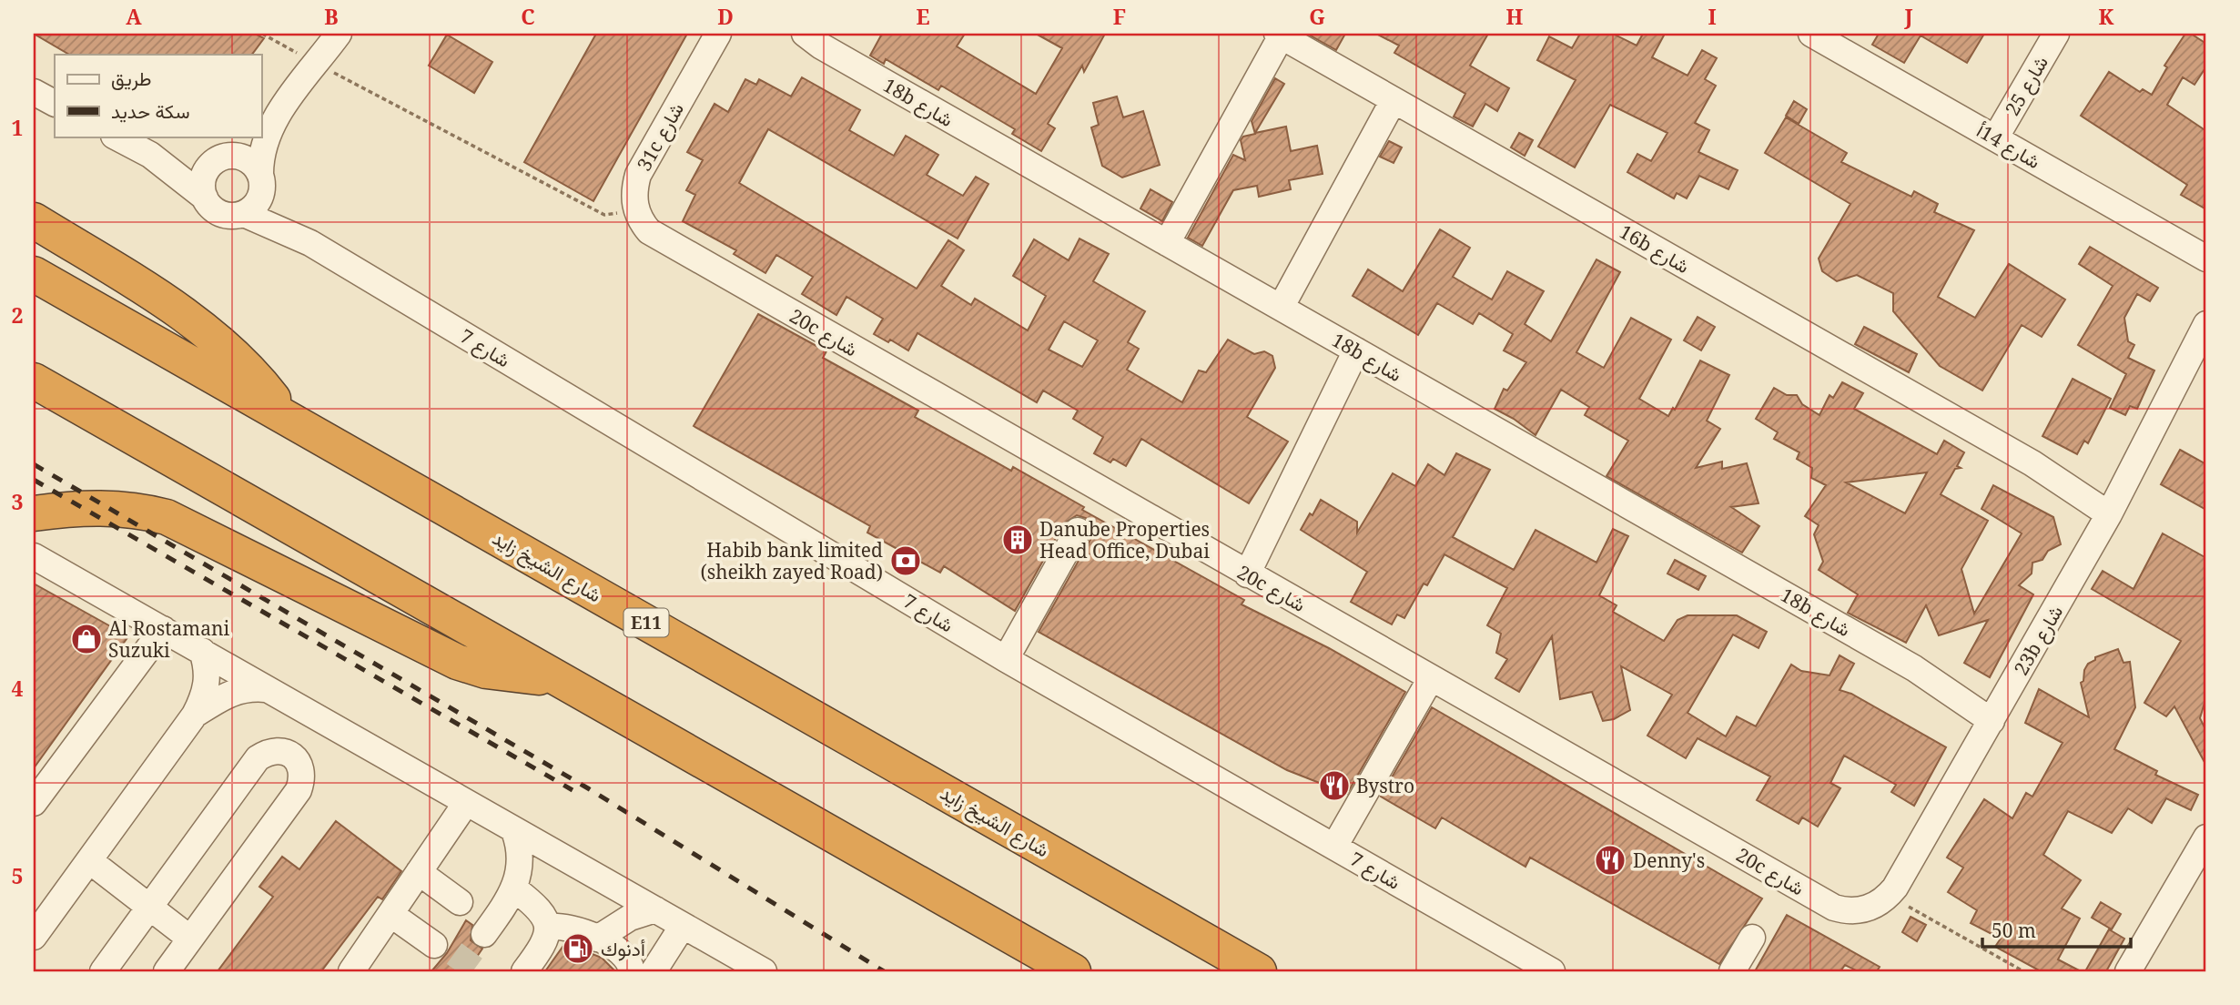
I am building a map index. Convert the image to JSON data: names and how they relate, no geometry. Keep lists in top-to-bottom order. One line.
{"streets":{"highway":["شارع الشيخ زايد","E11"],"street":["شارع 25","18b شارع","31c شارع","شارع 14أ","16b شارع","20c شارع","شارع 7","23b شارع"]},"crossings":[["شارع 25","شارع 14أ"],["18b شارع","23b شارع"],["31c شارع","20c شارع"],["16b شارع","23b شارع"],["20c شارع","23b شارع"]],"places":{"building":["Danube Properties Head Office, Dubai"],"bank":["Habib bank limited (sheikh zayed Road)"],"shop":["Al Rostamani Suzuki"],"restaurant":["Bystro","Denny's"],"fuel station":["أدنوك"]},"legend":["طريق","سكة حديد"],"scale_bar":"50 m","grid":{"columns":["A","B","C","D","E","F","G","H","I","J","K"],"rows":["1","2","3","4","5"]}}
